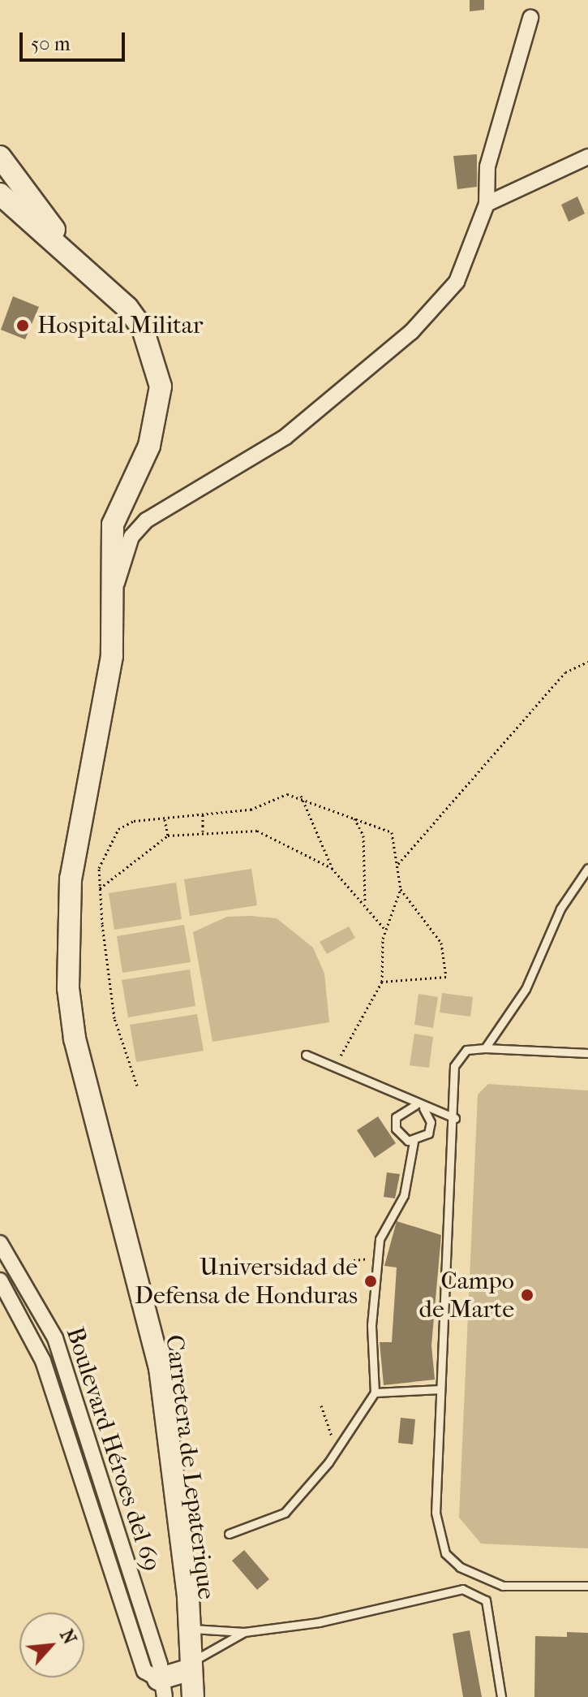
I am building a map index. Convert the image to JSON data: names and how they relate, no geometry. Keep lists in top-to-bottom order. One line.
{"streets":{"main road":["Carretera de Lepaterique"],"street":["Boulevard Héroes del 69"]},"places":["Hospital Militar","Universidad de Defensa de Honduras","Campo de Marte"],"scale_bar":"50 m","north":"top right"}
